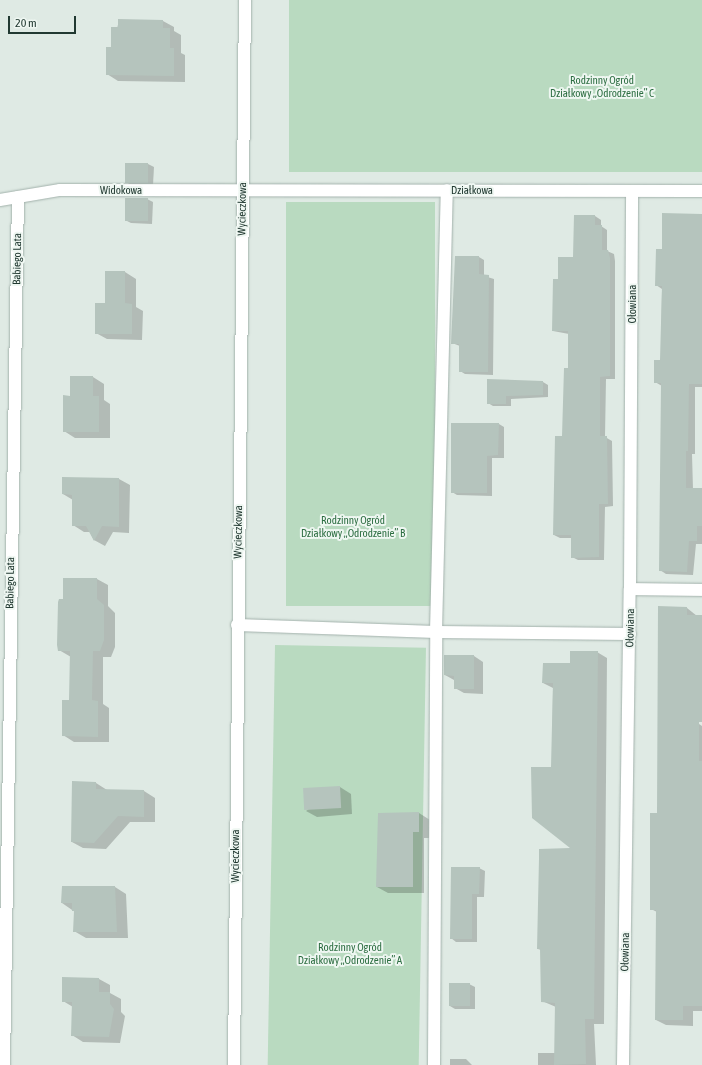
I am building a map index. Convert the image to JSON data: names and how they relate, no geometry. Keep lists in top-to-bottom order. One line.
{"streets":{"street":["Widokowa","Działkowa","Wycieczkowa","Babiego Lata","Ołowiana"]},"crossings":[["Widokowa","Działkowa"],["Widokowa","Wycieczkowa"],["Widokowa","Babiego Lata"],["Działkowa","Wycieczkowa"],["Działkowa","Ołowiana"]],"parks":["Rodzinny Ogród Działkowy „Odrodzenie” C","Rodzinny Ogród Działkowy „Odrodzenie” B","Rodzinny Ogród Działkowy „Odrodzenie” A"],"scale_bar":"20 m"}
